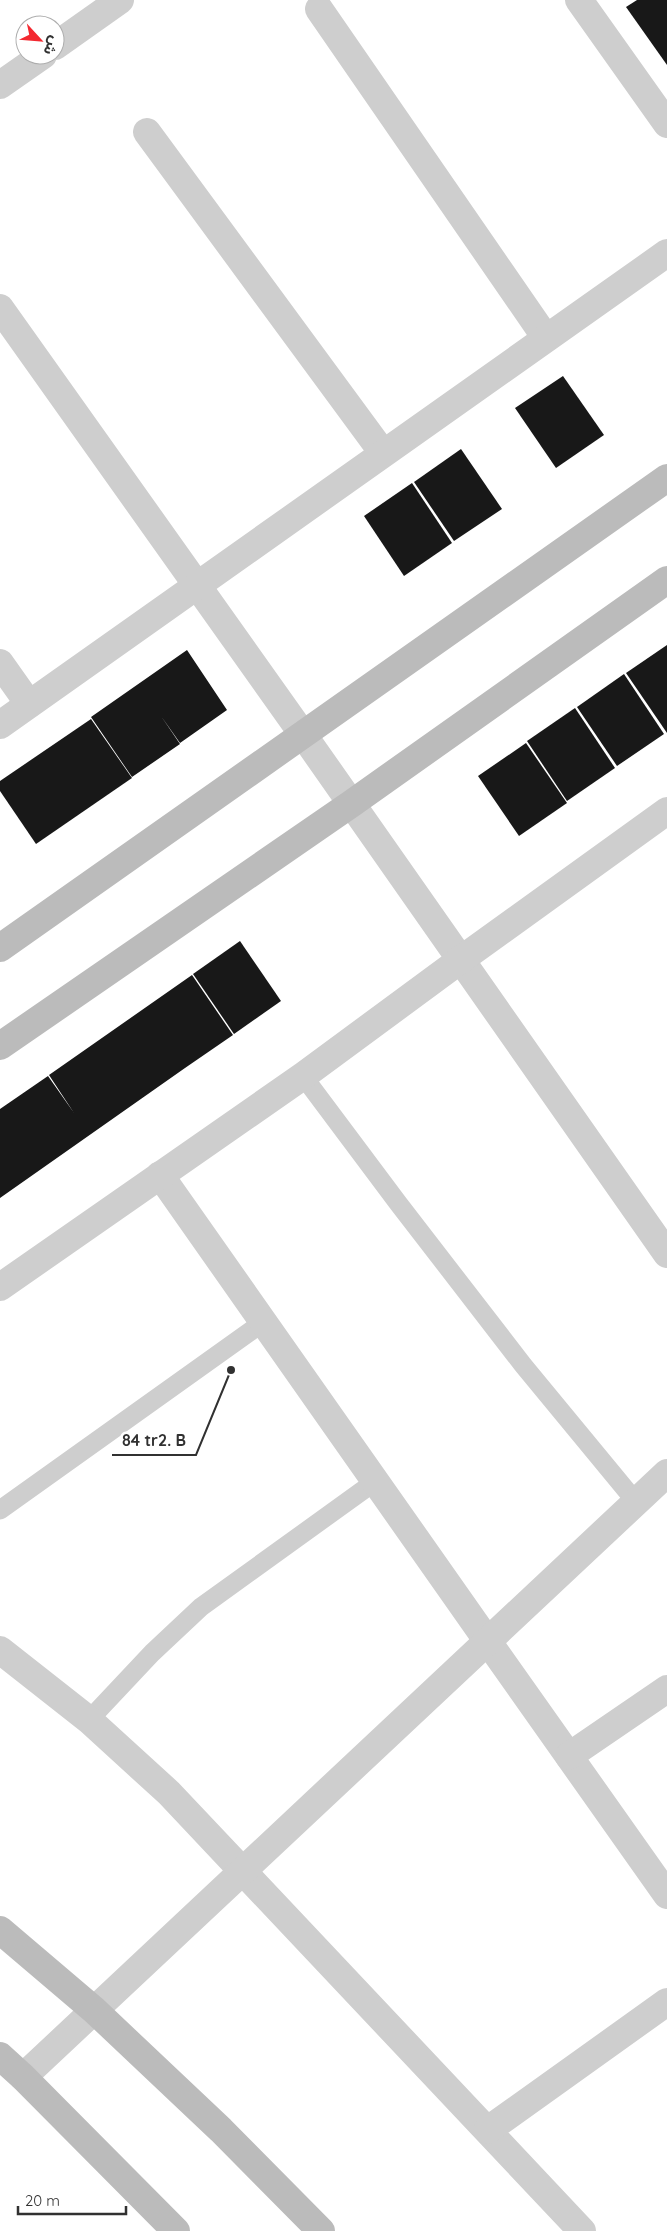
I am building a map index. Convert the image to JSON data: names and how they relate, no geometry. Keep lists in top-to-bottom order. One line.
{"places":["84 tr2. B"],"scale_bar":"20 m","north":"bottom right"}
